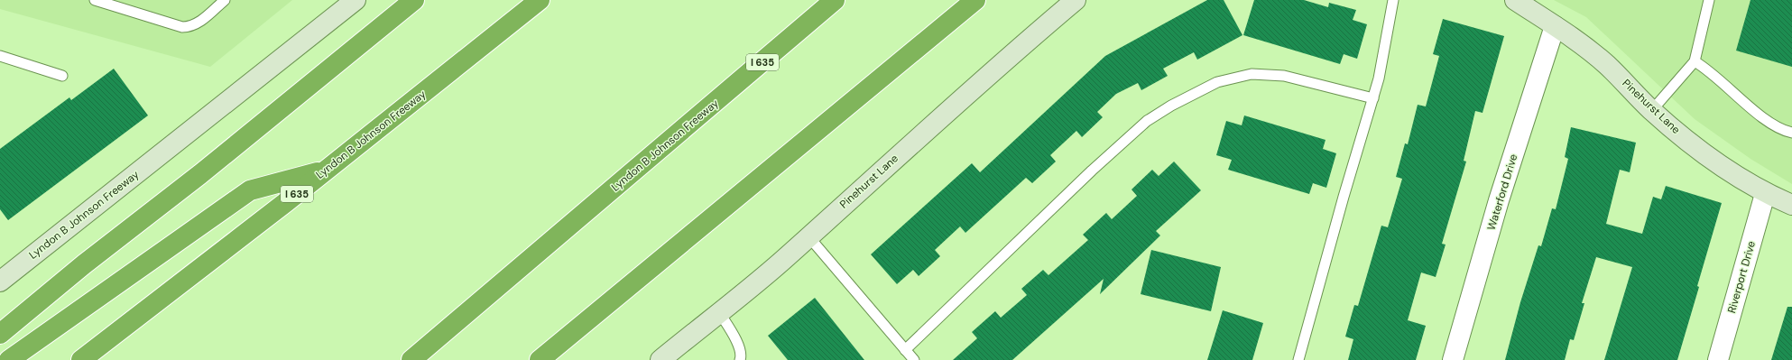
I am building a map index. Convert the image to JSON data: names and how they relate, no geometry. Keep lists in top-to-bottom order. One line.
{"streets":{"highway":["I 635","Lyndon B Johnson Freeway"],"street":["Pinehurst Lane","Waterford Drive","Riverport Drive"]},"crossings":[["Pinehurst Lane","Waterford Drive"],["Pinehurst Lane","Riverport Drive"]]}
